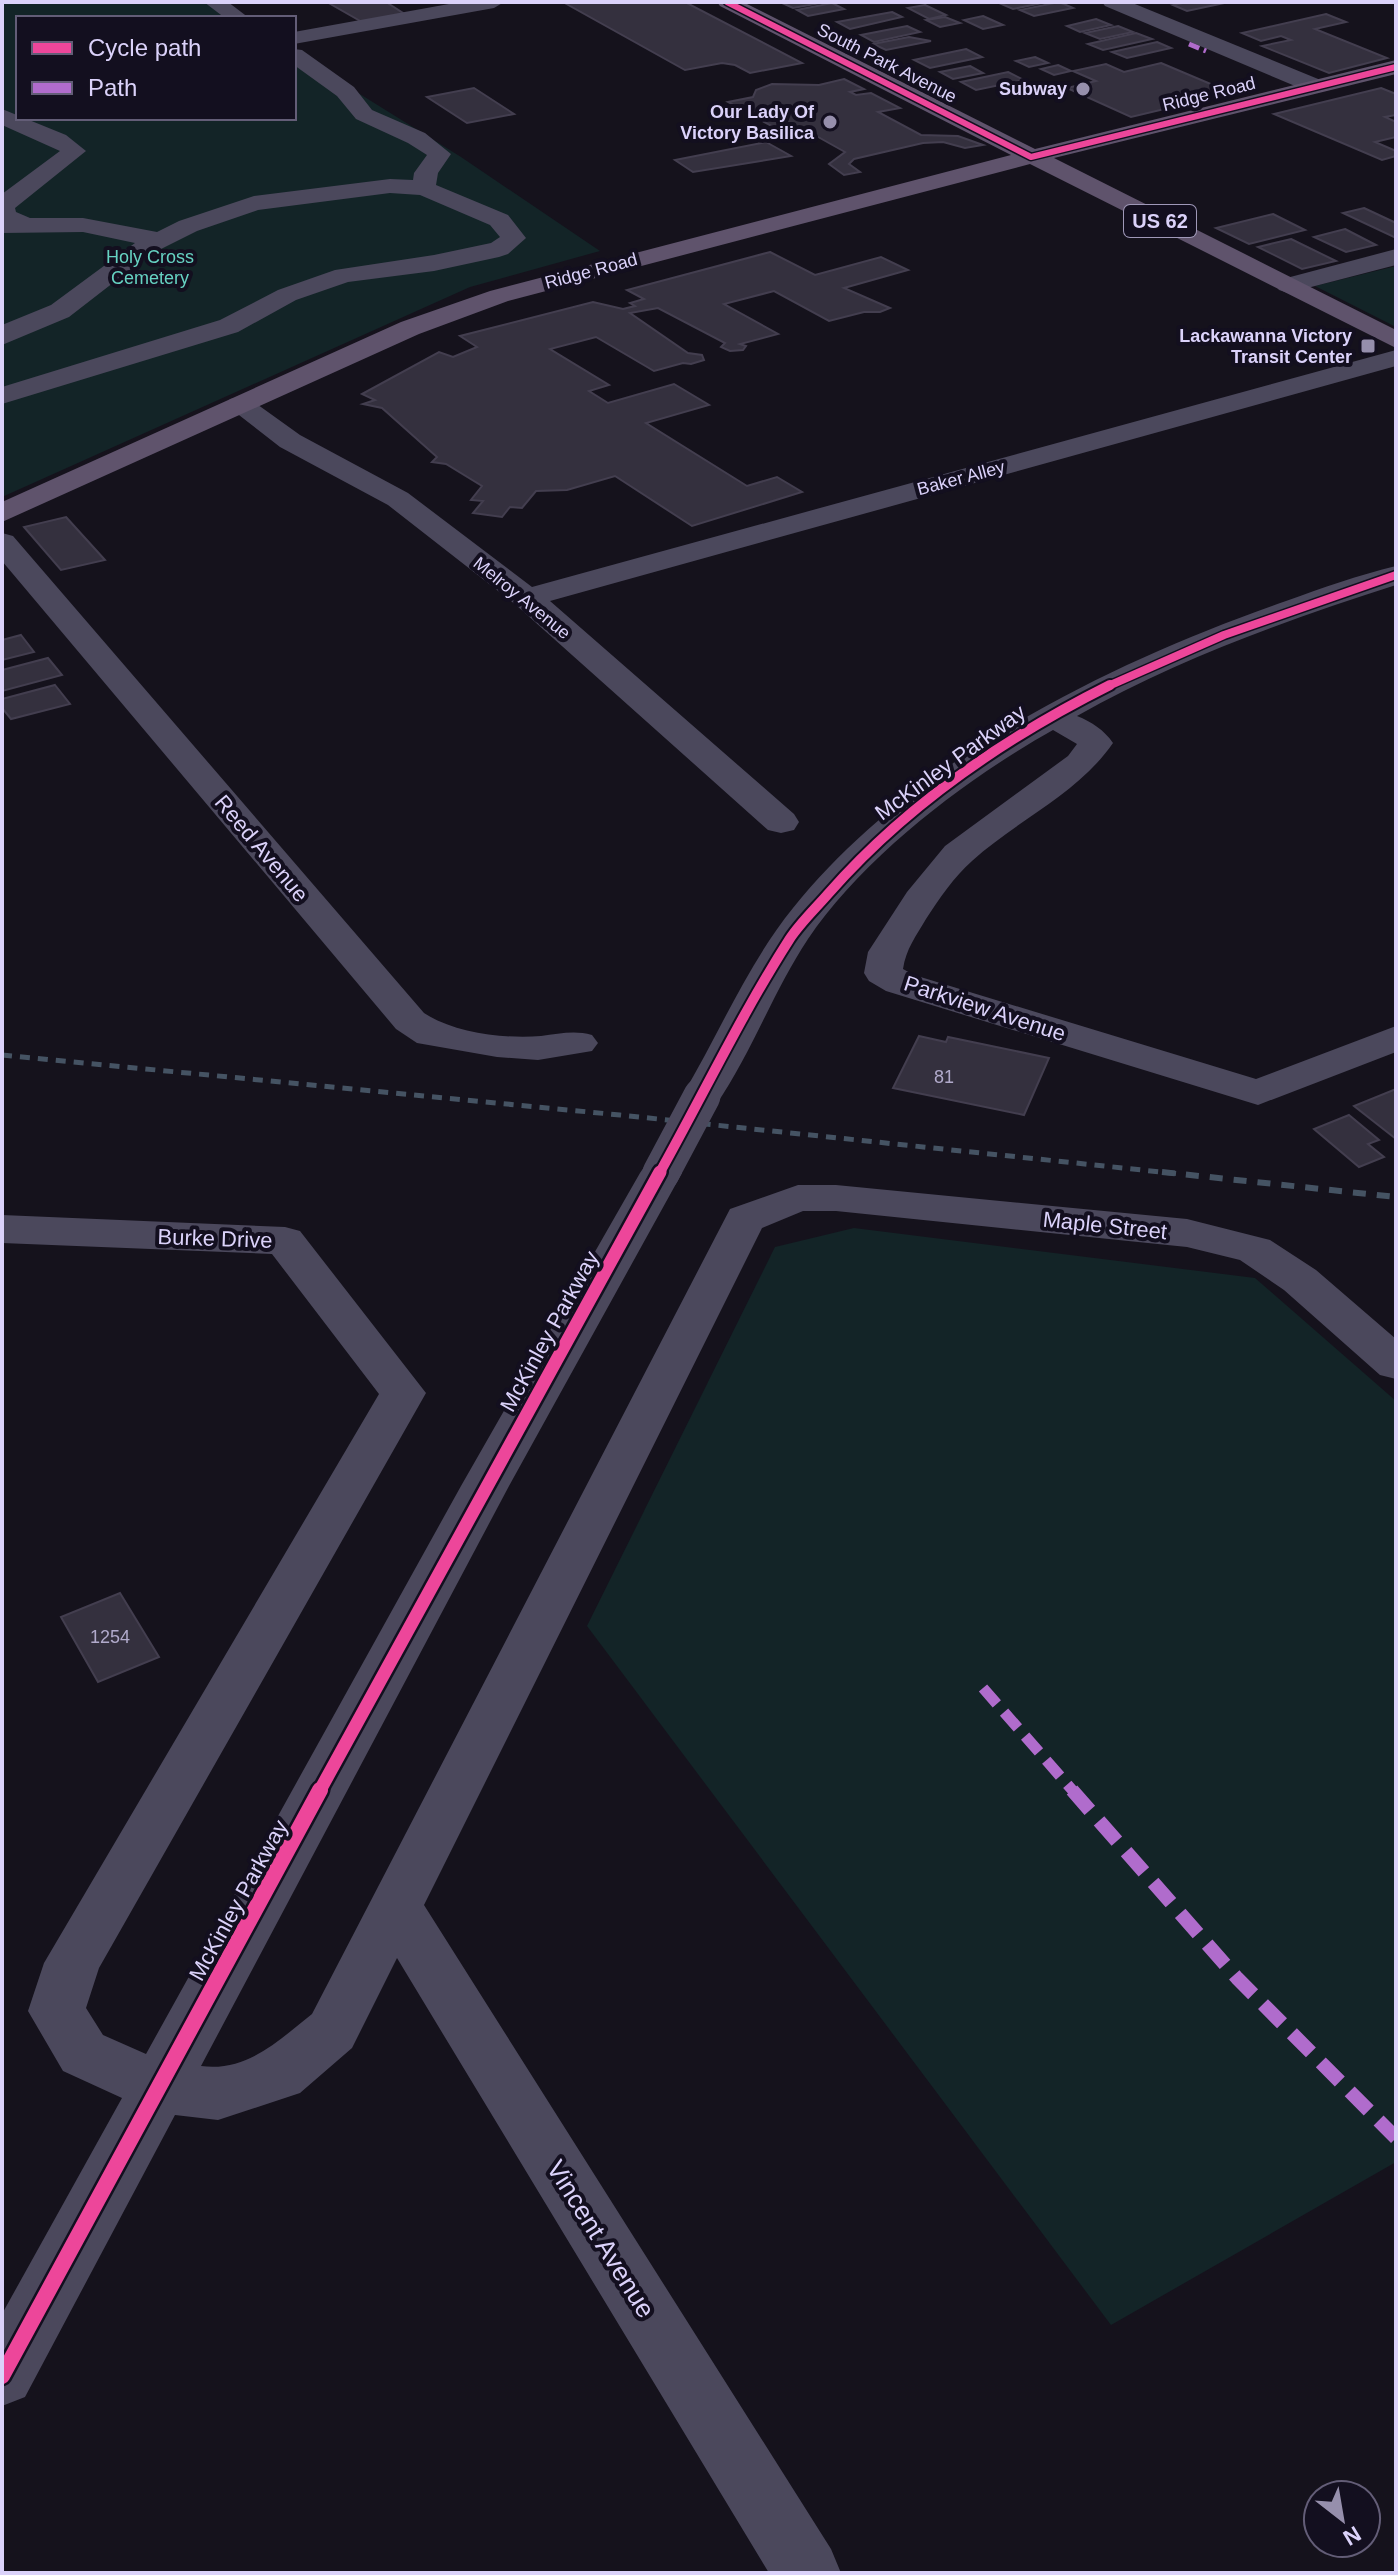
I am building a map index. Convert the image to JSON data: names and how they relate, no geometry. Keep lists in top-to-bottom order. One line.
{"streets":{"main road":["South Park Avenue","Ridge Road","US 62"],"street":["Baker Alley","Melroy Avenue","McKinley Parkway","Reed Avenue","Parkview Avenue","Maple Street","Burke Drive","Vincent Avenue"]},"crossings":[["South Park Avenue","Ridge Road"],["Ridge Road","Melroy Avenue"],["Baker Alley","Melroy Avenue"],["McKinley Parkway","Parkview Avenue"],["McKinley Parkway","Maple Street"],["McKinley Parkway","Burke Drive"],["Maple Street","Burke Drive"],["Maple Street","Vincent Avenue"]],"parks":["Holy Cross Cemetery"],"places":{"other":["Subway","Our Lady Of Victory Basilica"],"transit":["Lackawanna Victory Transit Center"]},"house_numbers":["81","1254"],"legend":["Cycle path","Path"],"north":"bottom right"}
